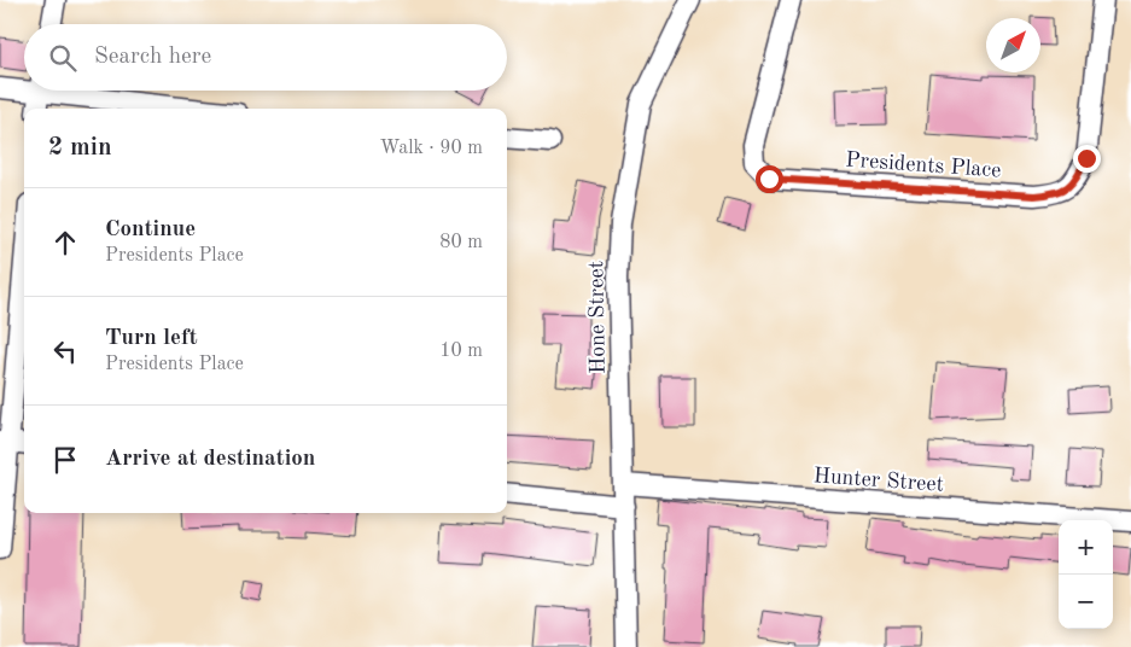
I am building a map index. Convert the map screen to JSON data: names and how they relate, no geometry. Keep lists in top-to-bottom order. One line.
{"streets":{"street":["Presidents Place","Hone Street","Hunter Street"]},"crossings":[["Hone Street","Hunter Street"]],"north":"top right","page":{"search":"Search here","heading":["2 min","Walk · 90 m"],"list":[["Continue","Presidents Place","80 m"],["Turn left","Presidents Place","10 m"],"Arrive at destination"],"map_buttons":["+","−"]}}
